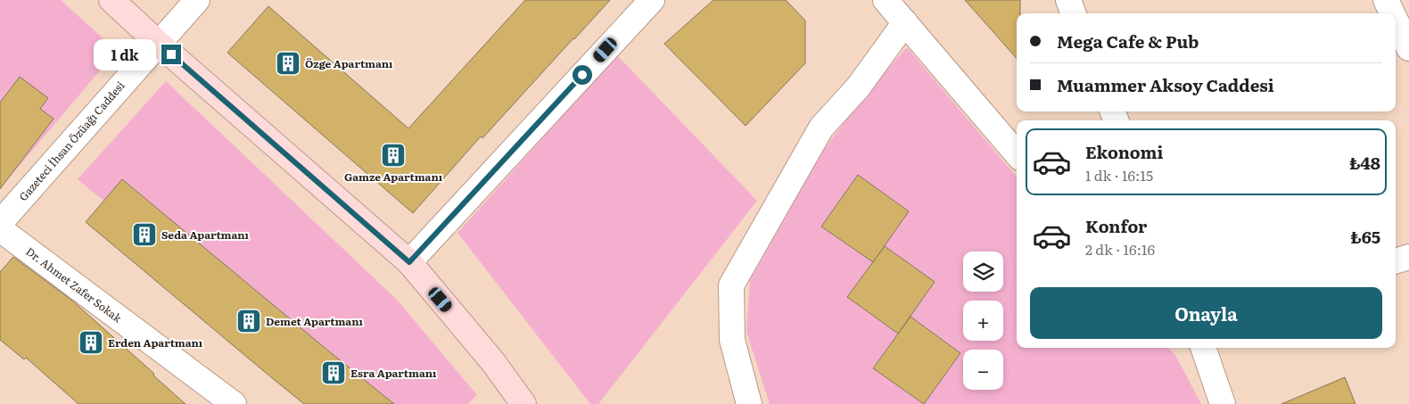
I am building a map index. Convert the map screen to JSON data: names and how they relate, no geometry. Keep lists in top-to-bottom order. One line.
{"streets":{"street":["Gazeteci İhsan Özüağı Caddesi","Dr. Ahmet Zafer Sokak"]},"places":{"building":["Özge Apartmanı","Gamze Apartmanı","Seda Apartmanı","Demet Apartmanı","Erden Apartmanı","Esra Apartmanı"]},"page":{"banner":["Mega Cafe & Pub","Muammer Aksoy Caddesi"],"bubble":"1 dk","list":[{"name":"Ekonomi","note":"1 dk · 16:15","value":"₺48"},{"name":"Konfor","note":"2 dk · 16:16","value":"₺65"}],"map_buttons":["+","−"],"buttons":"Onayla"}}
